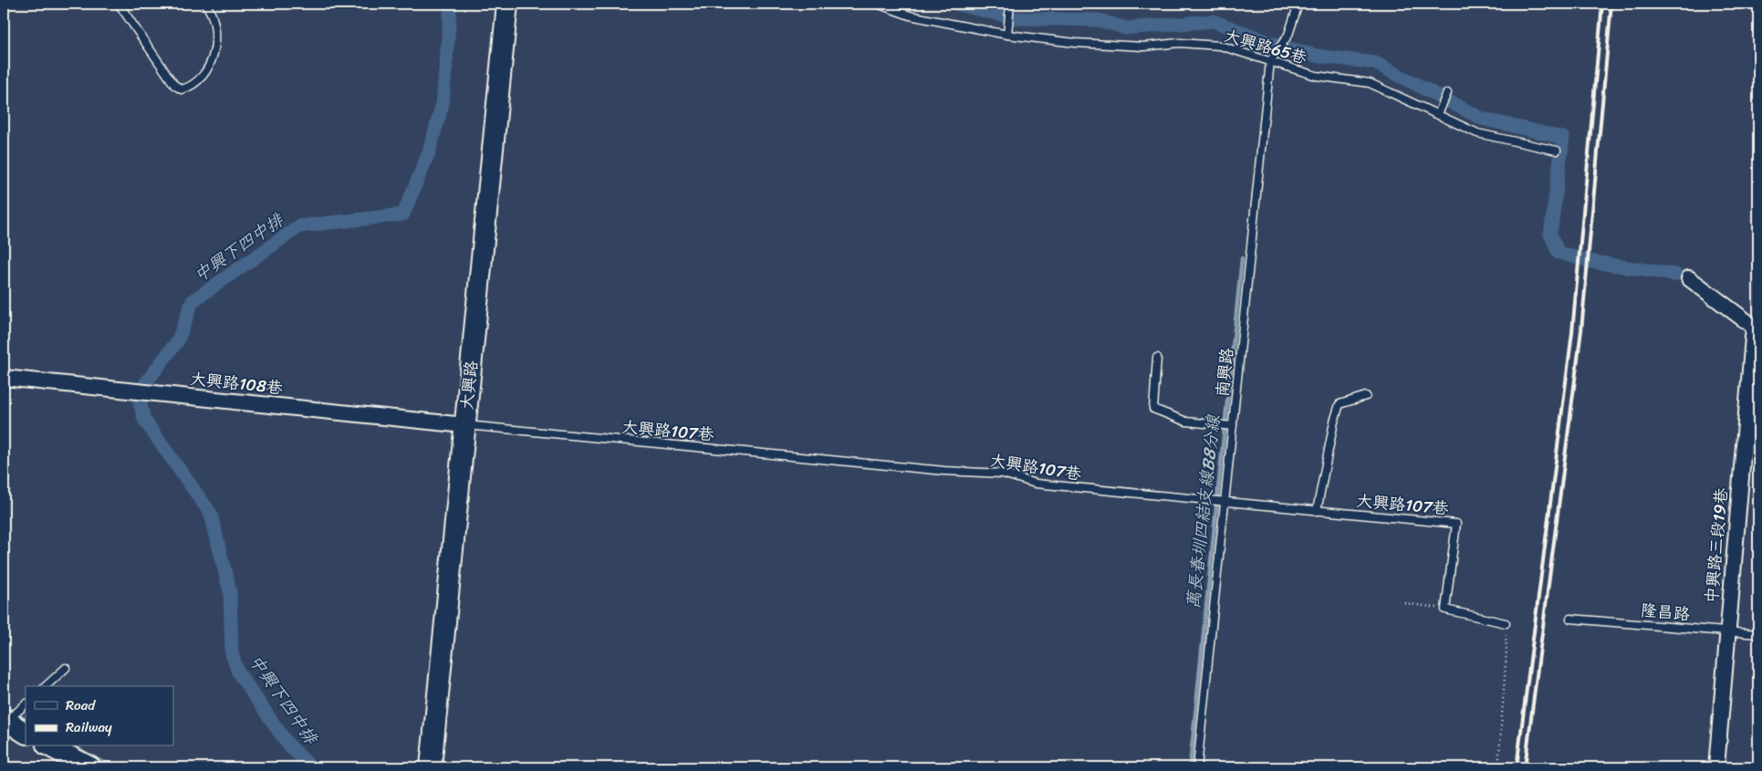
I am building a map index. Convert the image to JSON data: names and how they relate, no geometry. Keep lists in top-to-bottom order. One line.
{"streets":{"street":["大興路108巷","大興路","中興路三段19巷"],"lane":["大興路65巷","南興路","大興路107巷","隆昌路"]},"crossings":[["大興路65巷","南興路"],["南興路","大興路107巷"],["大興路108巷","大興路"],["大興路108巷","大興路107巷"],["大興路","大興路107巷"],["中興路三段19巷","隆昌路"]],"water":["中興下四中排","萬長春圳四結支線B8分線"],"legend":["Road","Railway"]}
